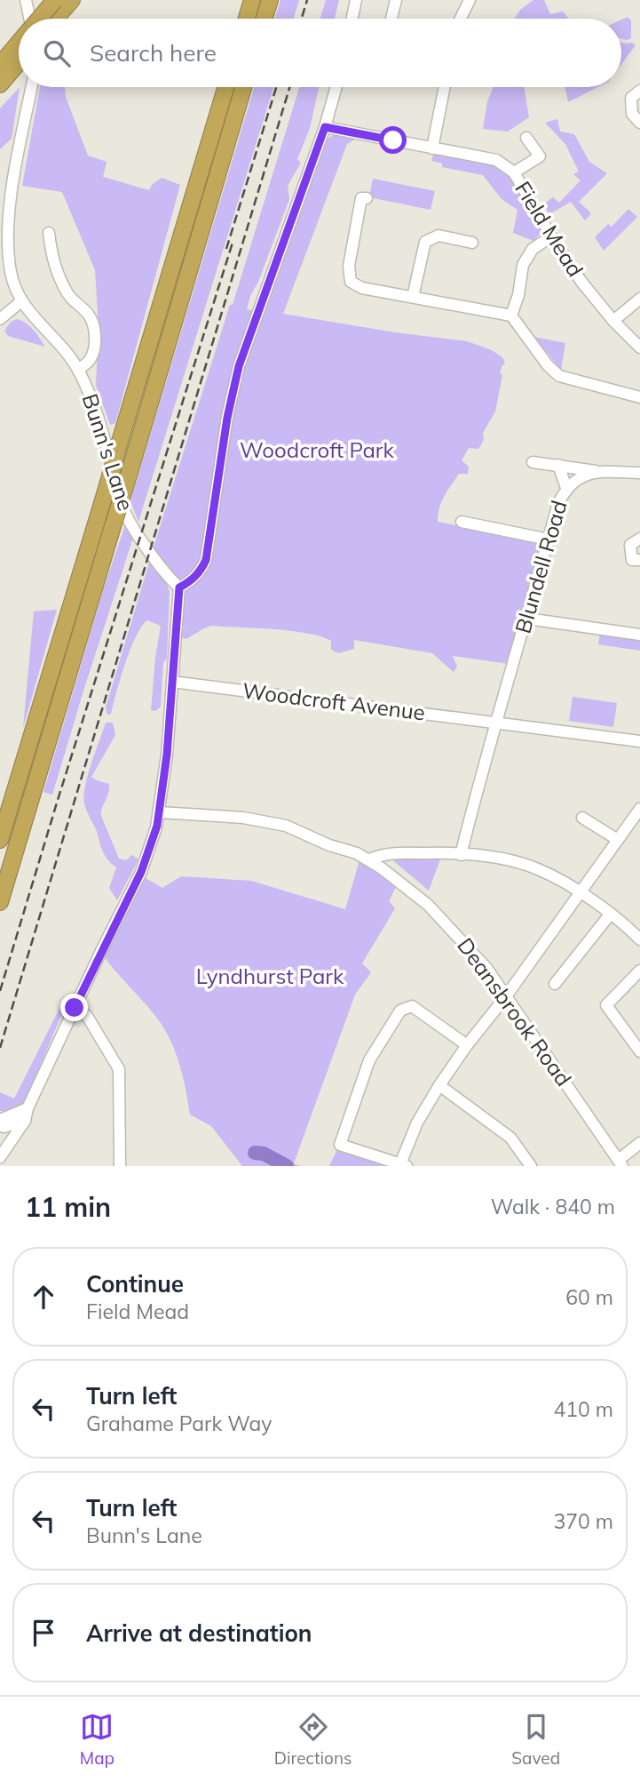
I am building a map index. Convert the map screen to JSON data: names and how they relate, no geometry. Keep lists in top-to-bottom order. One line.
{"streets":{"street":["Field Mead","Bunn's Lane","Blundell Road","Woodcroft Avenue","Deansbrook Road"]},"crossings":[["Blundell Road","Woodcroft Avenue"]],"parks":["Woodcroft Park","Lyndhurst Park"],"page":{"search":"Search here","heading":["11 min","Walk · 840 m"],"list":[["Continue","Field Mead","60 m"],["Turn left","Grahame Park Way","410 m"],["Turn left","Bunn's Lane","370 m"],"Arrive at destination"],"nav":["Map","Directions","Saved"]}}
